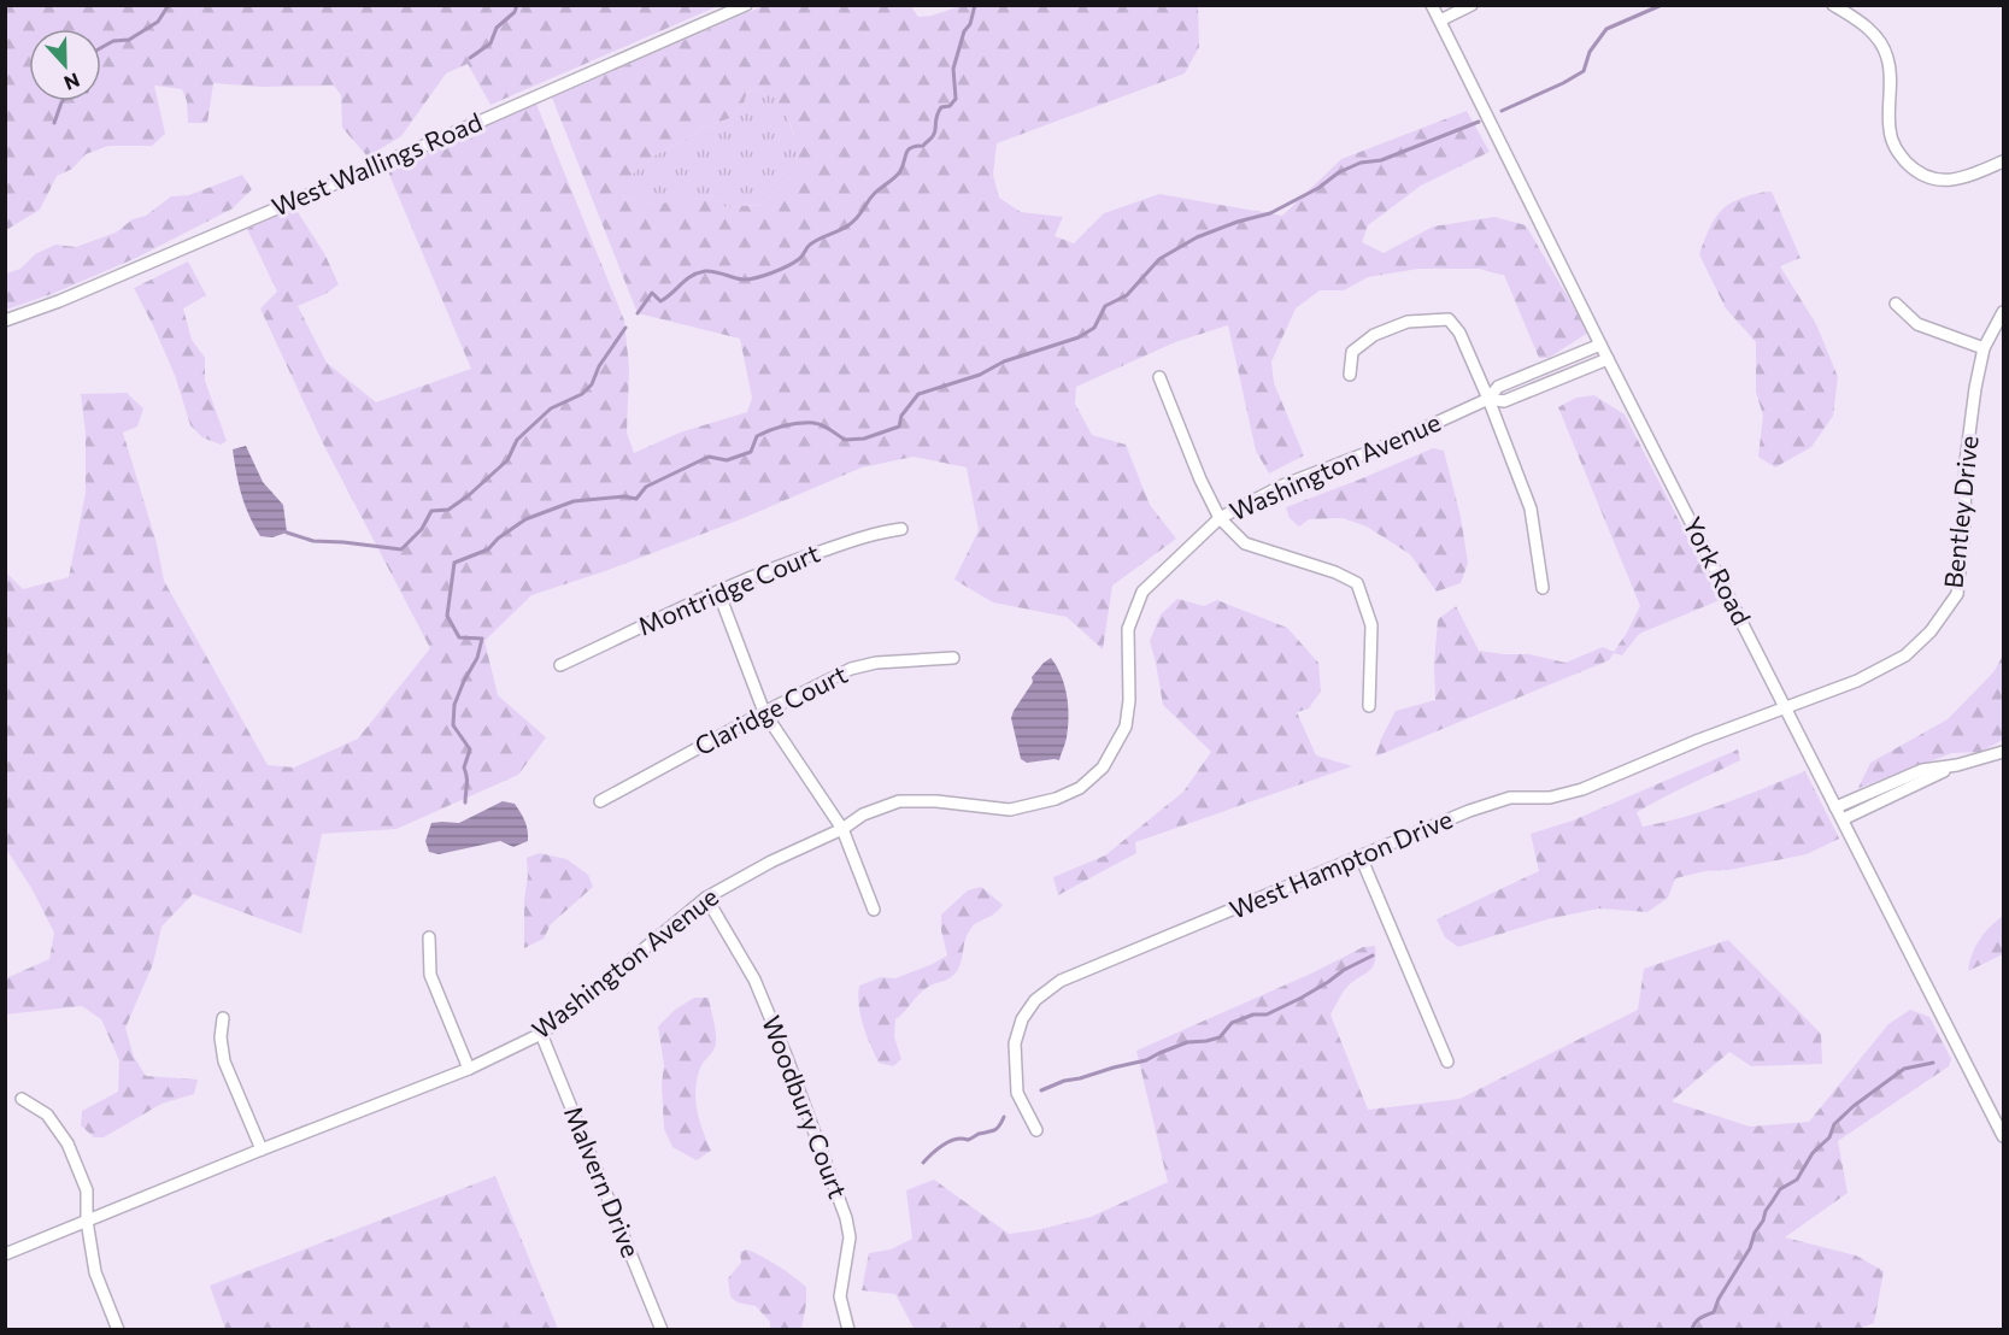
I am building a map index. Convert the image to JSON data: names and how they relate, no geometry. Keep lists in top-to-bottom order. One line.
{"streets":{"street":["West Wallings Road","Washington Avenue","Bentley Drive","York Road","Montridge Court","Claridge Court","West Hampton Drive","Woodbury Court","Malvern Drive"]},"crossings":[["Washington Avenue","York Road"],["Washington Avenue","Woodbury Court"],["Washington Avenue","Malvern Drive"],["Bentley Drive","York Road"],["Bentley Drive","West Hampton Drive"],["York Road","West Hampton Drive"]],"north":"bottom"}
